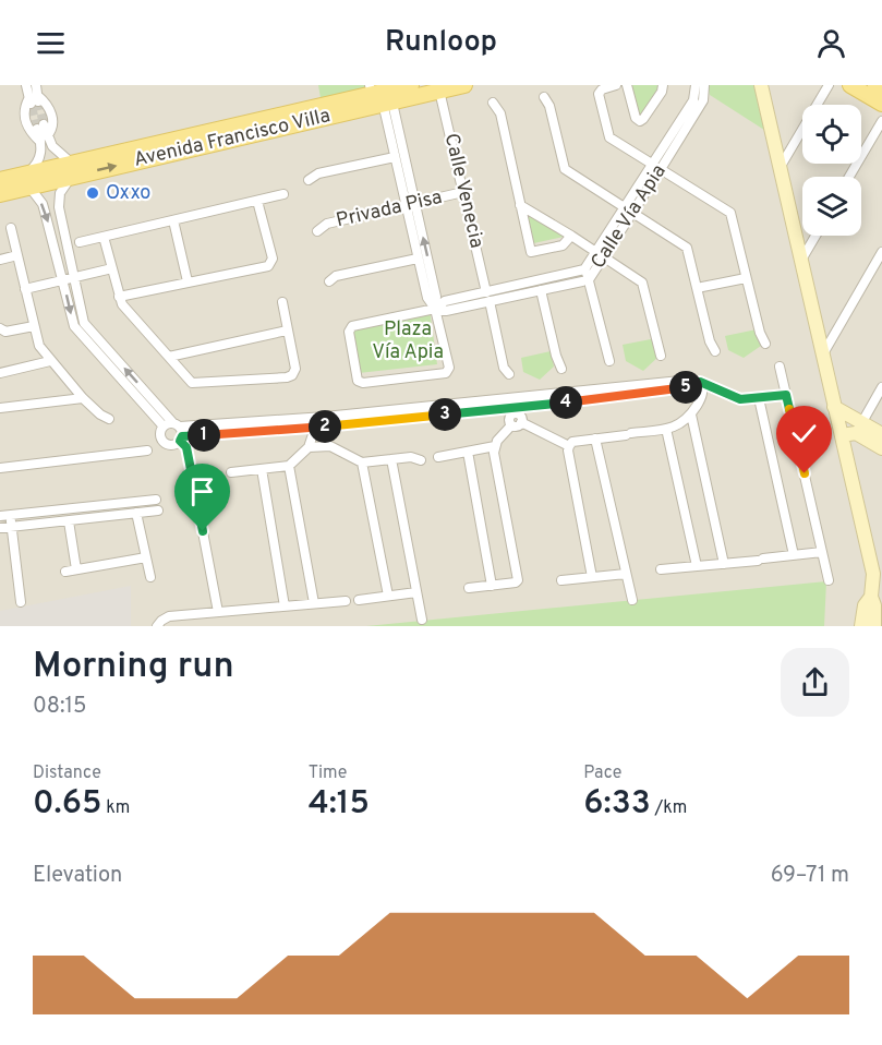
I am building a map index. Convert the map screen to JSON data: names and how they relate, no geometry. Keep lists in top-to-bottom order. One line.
{"streets":{"main road":["Avenida Francisco Villa"],"street":["Calle Venecia","Privada Pisa","Calle Vía Apia"]},"crossings":[["Avenida Francisco Villa","Calle Venecia"],["Calle Venecia","Privada Pisa"],["Calle Venecia","Calle Vía Apia"]],"parks":["Plaza Vía Apia"],"places":["Oxxo"],"page":{"header":"Runloop","pins":["5","4","3","2","1"],"heading":["Morning run","08:15"],"stats":[["Distance","0.65 km"],["Time","4:15"],["Pace","6:33 /km"]],"chart":["Elevation","69–71 m"]}}
